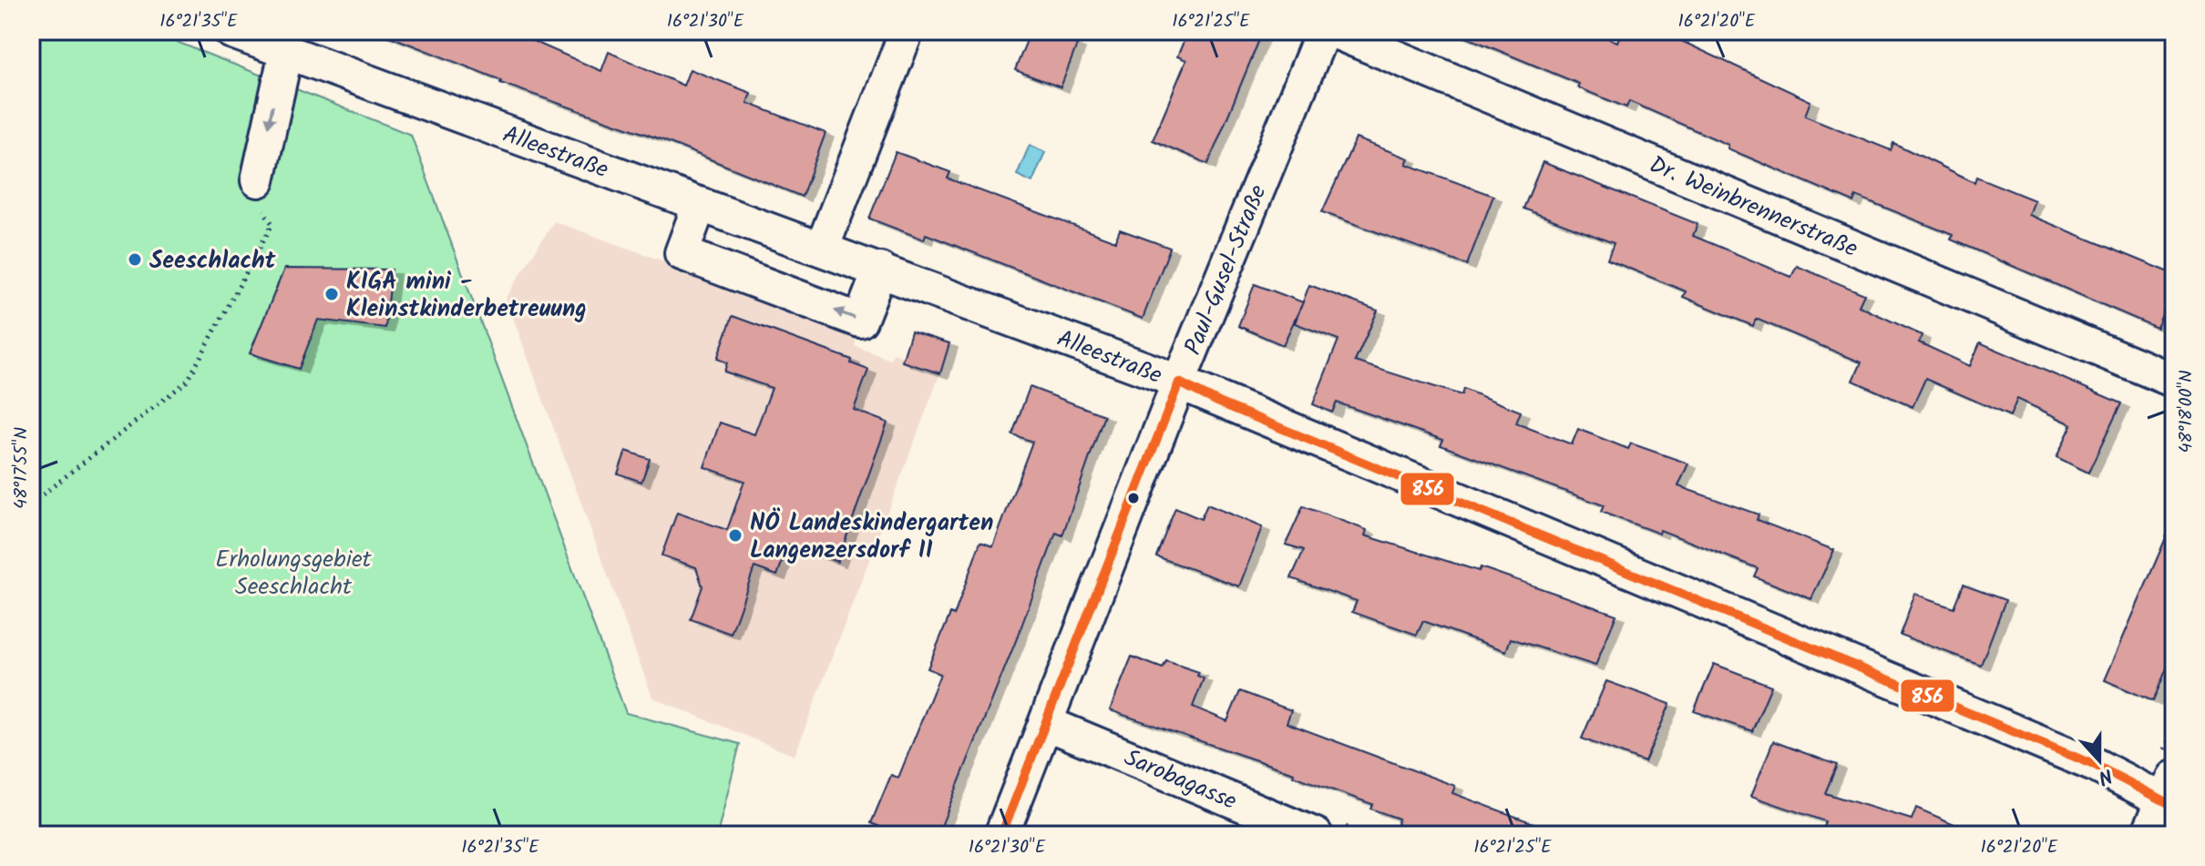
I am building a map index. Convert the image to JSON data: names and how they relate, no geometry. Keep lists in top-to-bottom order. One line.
{"streets":{"street":["Alleestraße","Dr. Weinbrennerstraße","Paul-Gusel-Straße","Sarobagasse"]},"crossings":[["Alleestraße","Paul-Gusel-Straße"],["Paul-Gusel-Straße","Sarobagasse"]],"parks":["Erholungsgebiet Seeschlacht"],"places":["Seeschlacht","KIGA mini - Kleinstkinderbetreuung","NÖ Landeskindergarten Langenzersdorf II"],"lines":["transit line 856"],"north":"bottom","coordinates":["16°21'35\"E","16°21'30\"E","16°21'25\"E","16°21'20\"E","48°18'00\"N","48°17'55\"N"]}
